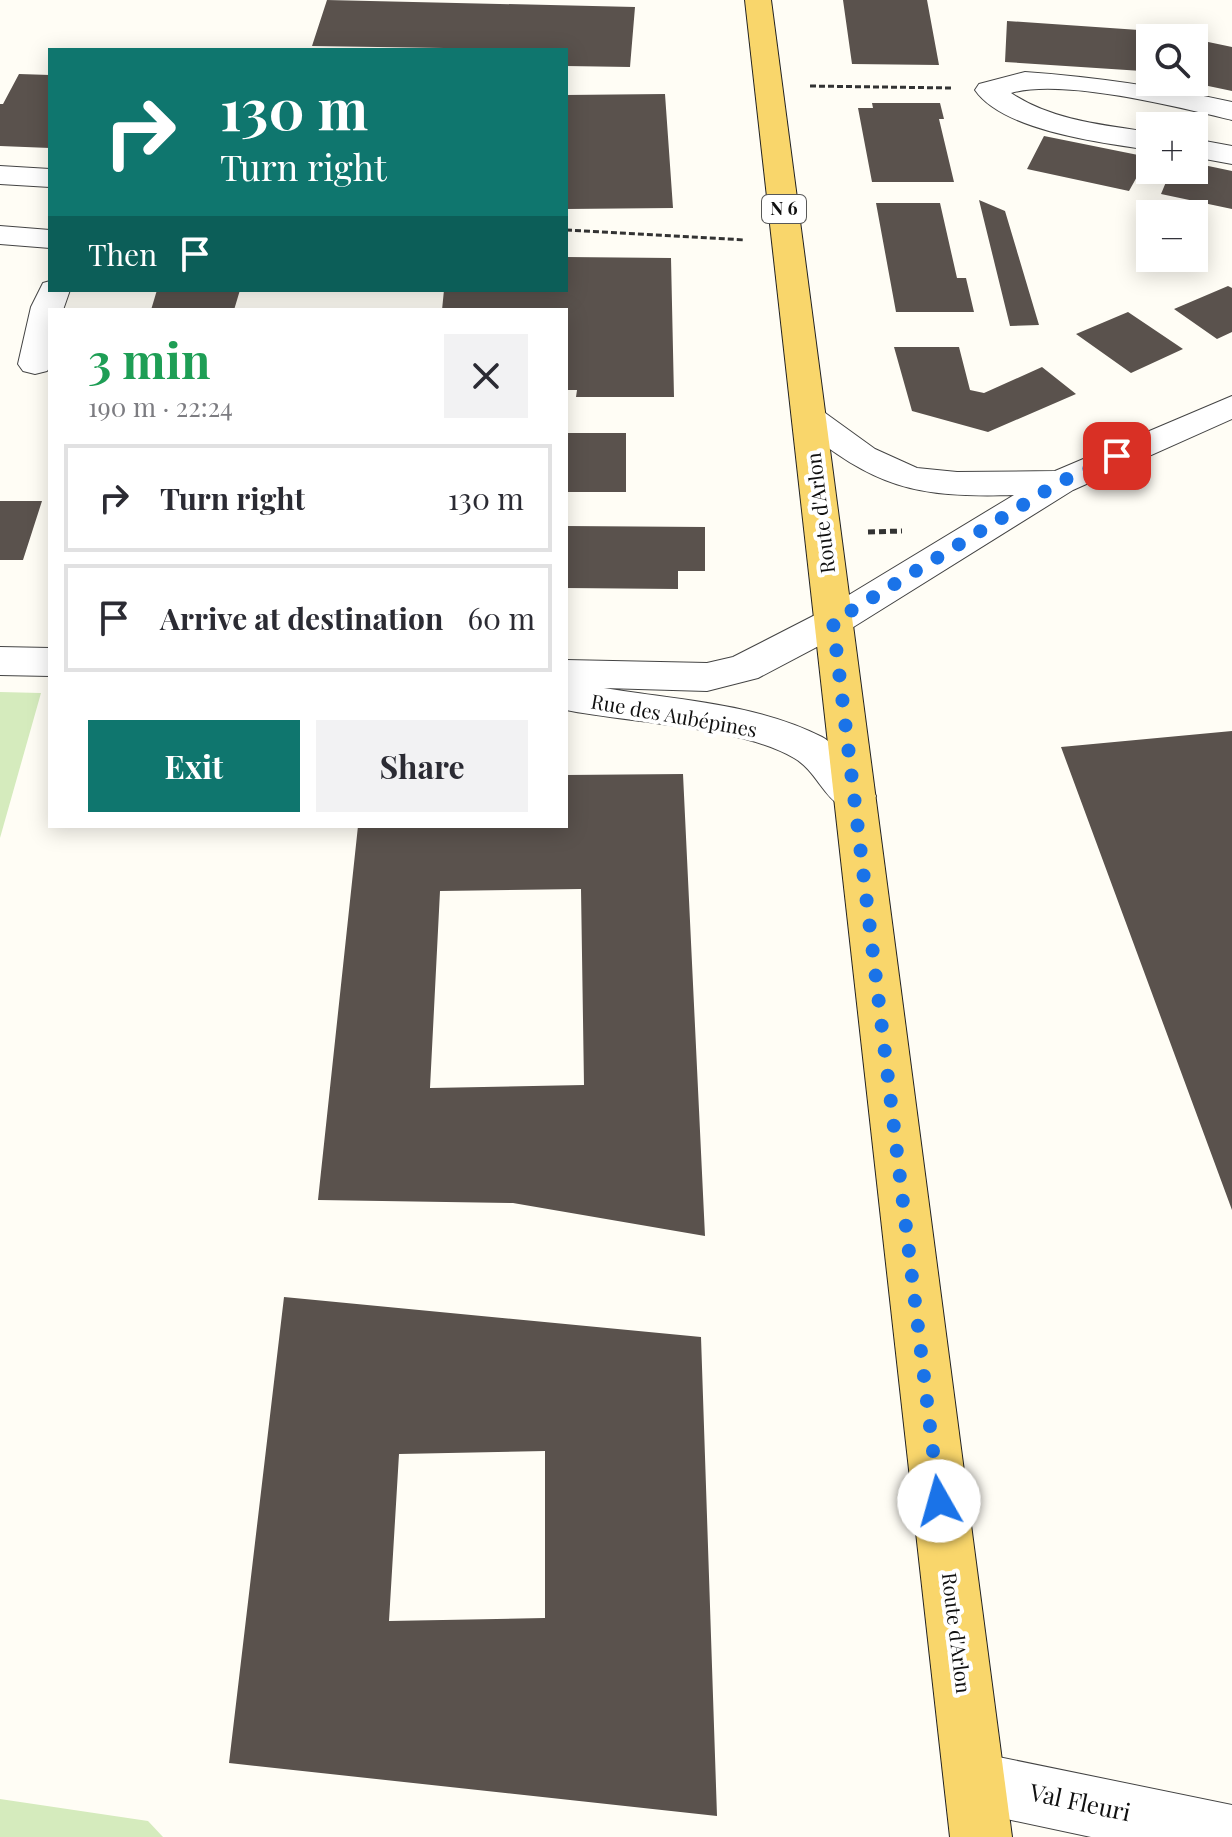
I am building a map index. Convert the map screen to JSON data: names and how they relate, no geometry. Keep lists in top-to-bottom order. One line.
{"streets":{"main road":["N 6","Route d'Arlon"],"street":["Rue des Aubépines","Val Fleuri"]},"crossings":[["Route d'Arlon","Rue des Aubépines"],["Route d'Arlon","Val Fleuri"]],"page":{"map_buttons":["+","−"],"turn":["130 m","Turn right"],"then":"Then","heading":["3 min","190 m · 22:24"],"list":[{"name":"Turn right","value":"130 m"},{"name":"Arrive at destination","value":"60 m"}],"buttons":["Exit","Share"]}}
